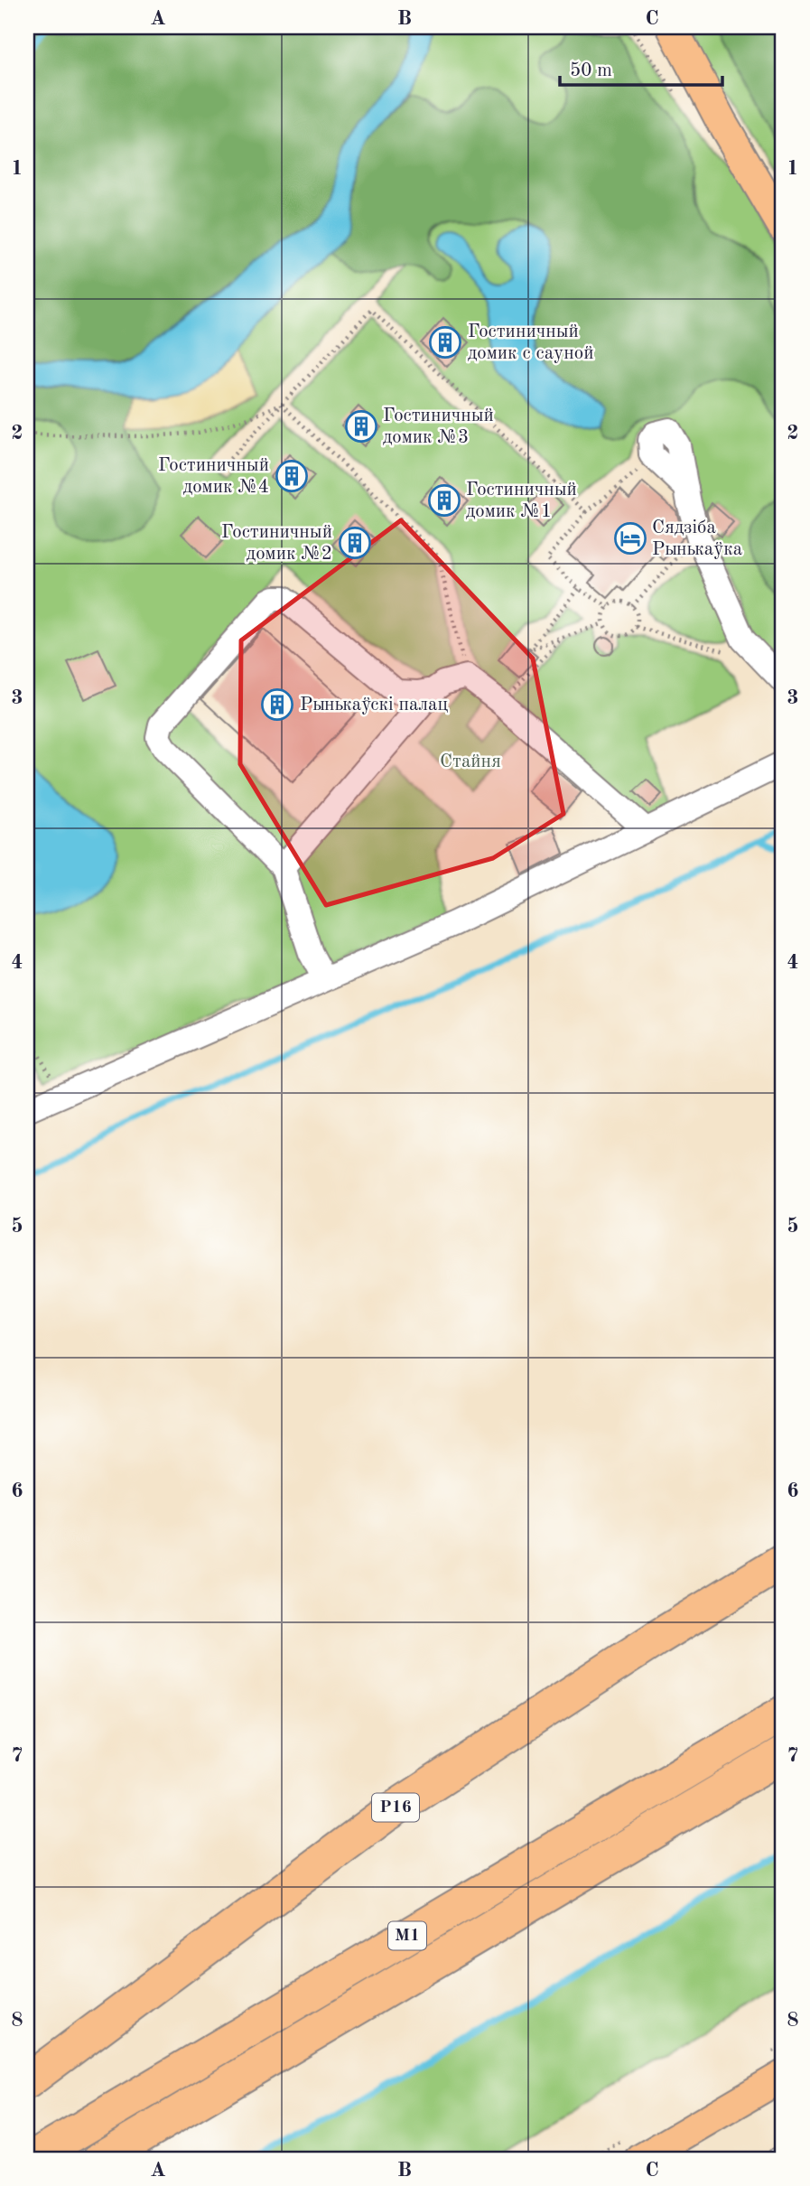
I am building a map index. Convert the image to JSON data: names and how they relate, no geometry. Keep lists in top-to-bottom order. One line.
{"streets":{"highway":["Р16","М1"]},"parks":["Стайня"],"places":{"building":["Гостиничный домик с сауной","Гостиничный домик №3","Гостиничный домик №4","Гостиничный домик №1","Гостиничный домик №2","Рынькаўскi палац"],"hotel":["Сядзіба Рынькаўка"]},"scale_bar":"50 m","grid":{"columns":["A","B","C"],"rows":["1","2","3","4","5","6","7","8"]}}
